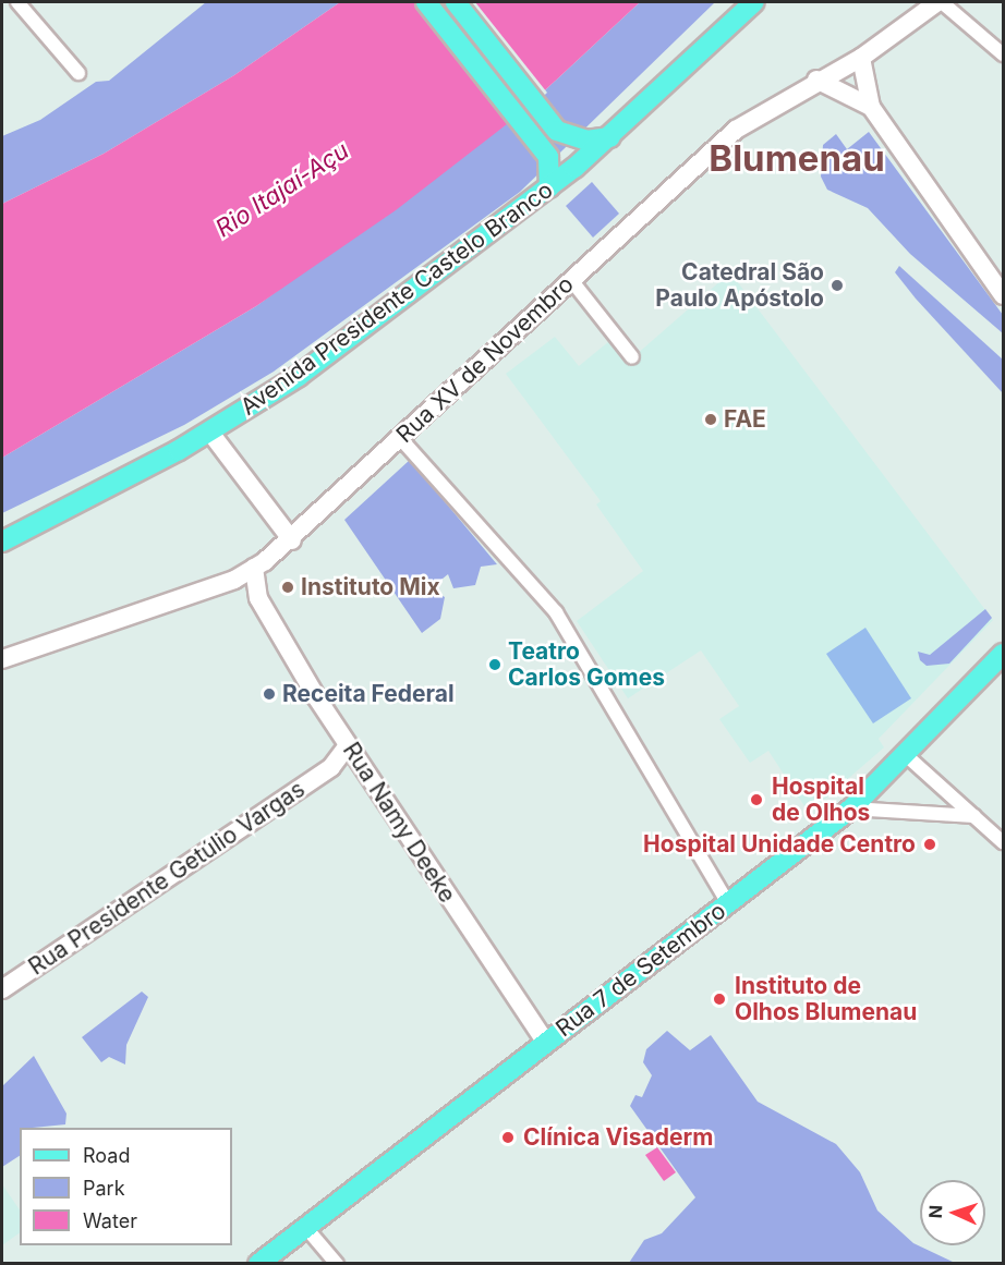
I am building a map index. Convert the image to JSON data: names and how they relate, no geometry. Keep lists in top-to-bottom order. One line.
{"streets":{"main road":["Avenida Presidente Castelo Branco","Rua 7 de Setembro"],"street":["Rua XV de Novembro","Rua Namy Deeke","Rua Presidente Getúlio Vargas"]},"crossings":[["Rua XV de Novembro","Rua Namy Deeke"],["Rua Namy Deeke","Rua Presidente Getúlio Vargas"],["Rua Namy Deeke","Rua 7 de Setembro"]],"districts":["Blumenau"],"water":["Rio Itajaí-Açu"],"places":["Catedral São Paulo Apóstolo","FAE","Instituto Mix","Teatro Carlos Gomes","Receita Federal","Hospital de Olhos","Hospital Unidade Centro","Instituto de Olhos Blumenau","Clínica Visaderm"],"legend":["Road","Park","Water"],"north":"left"}
